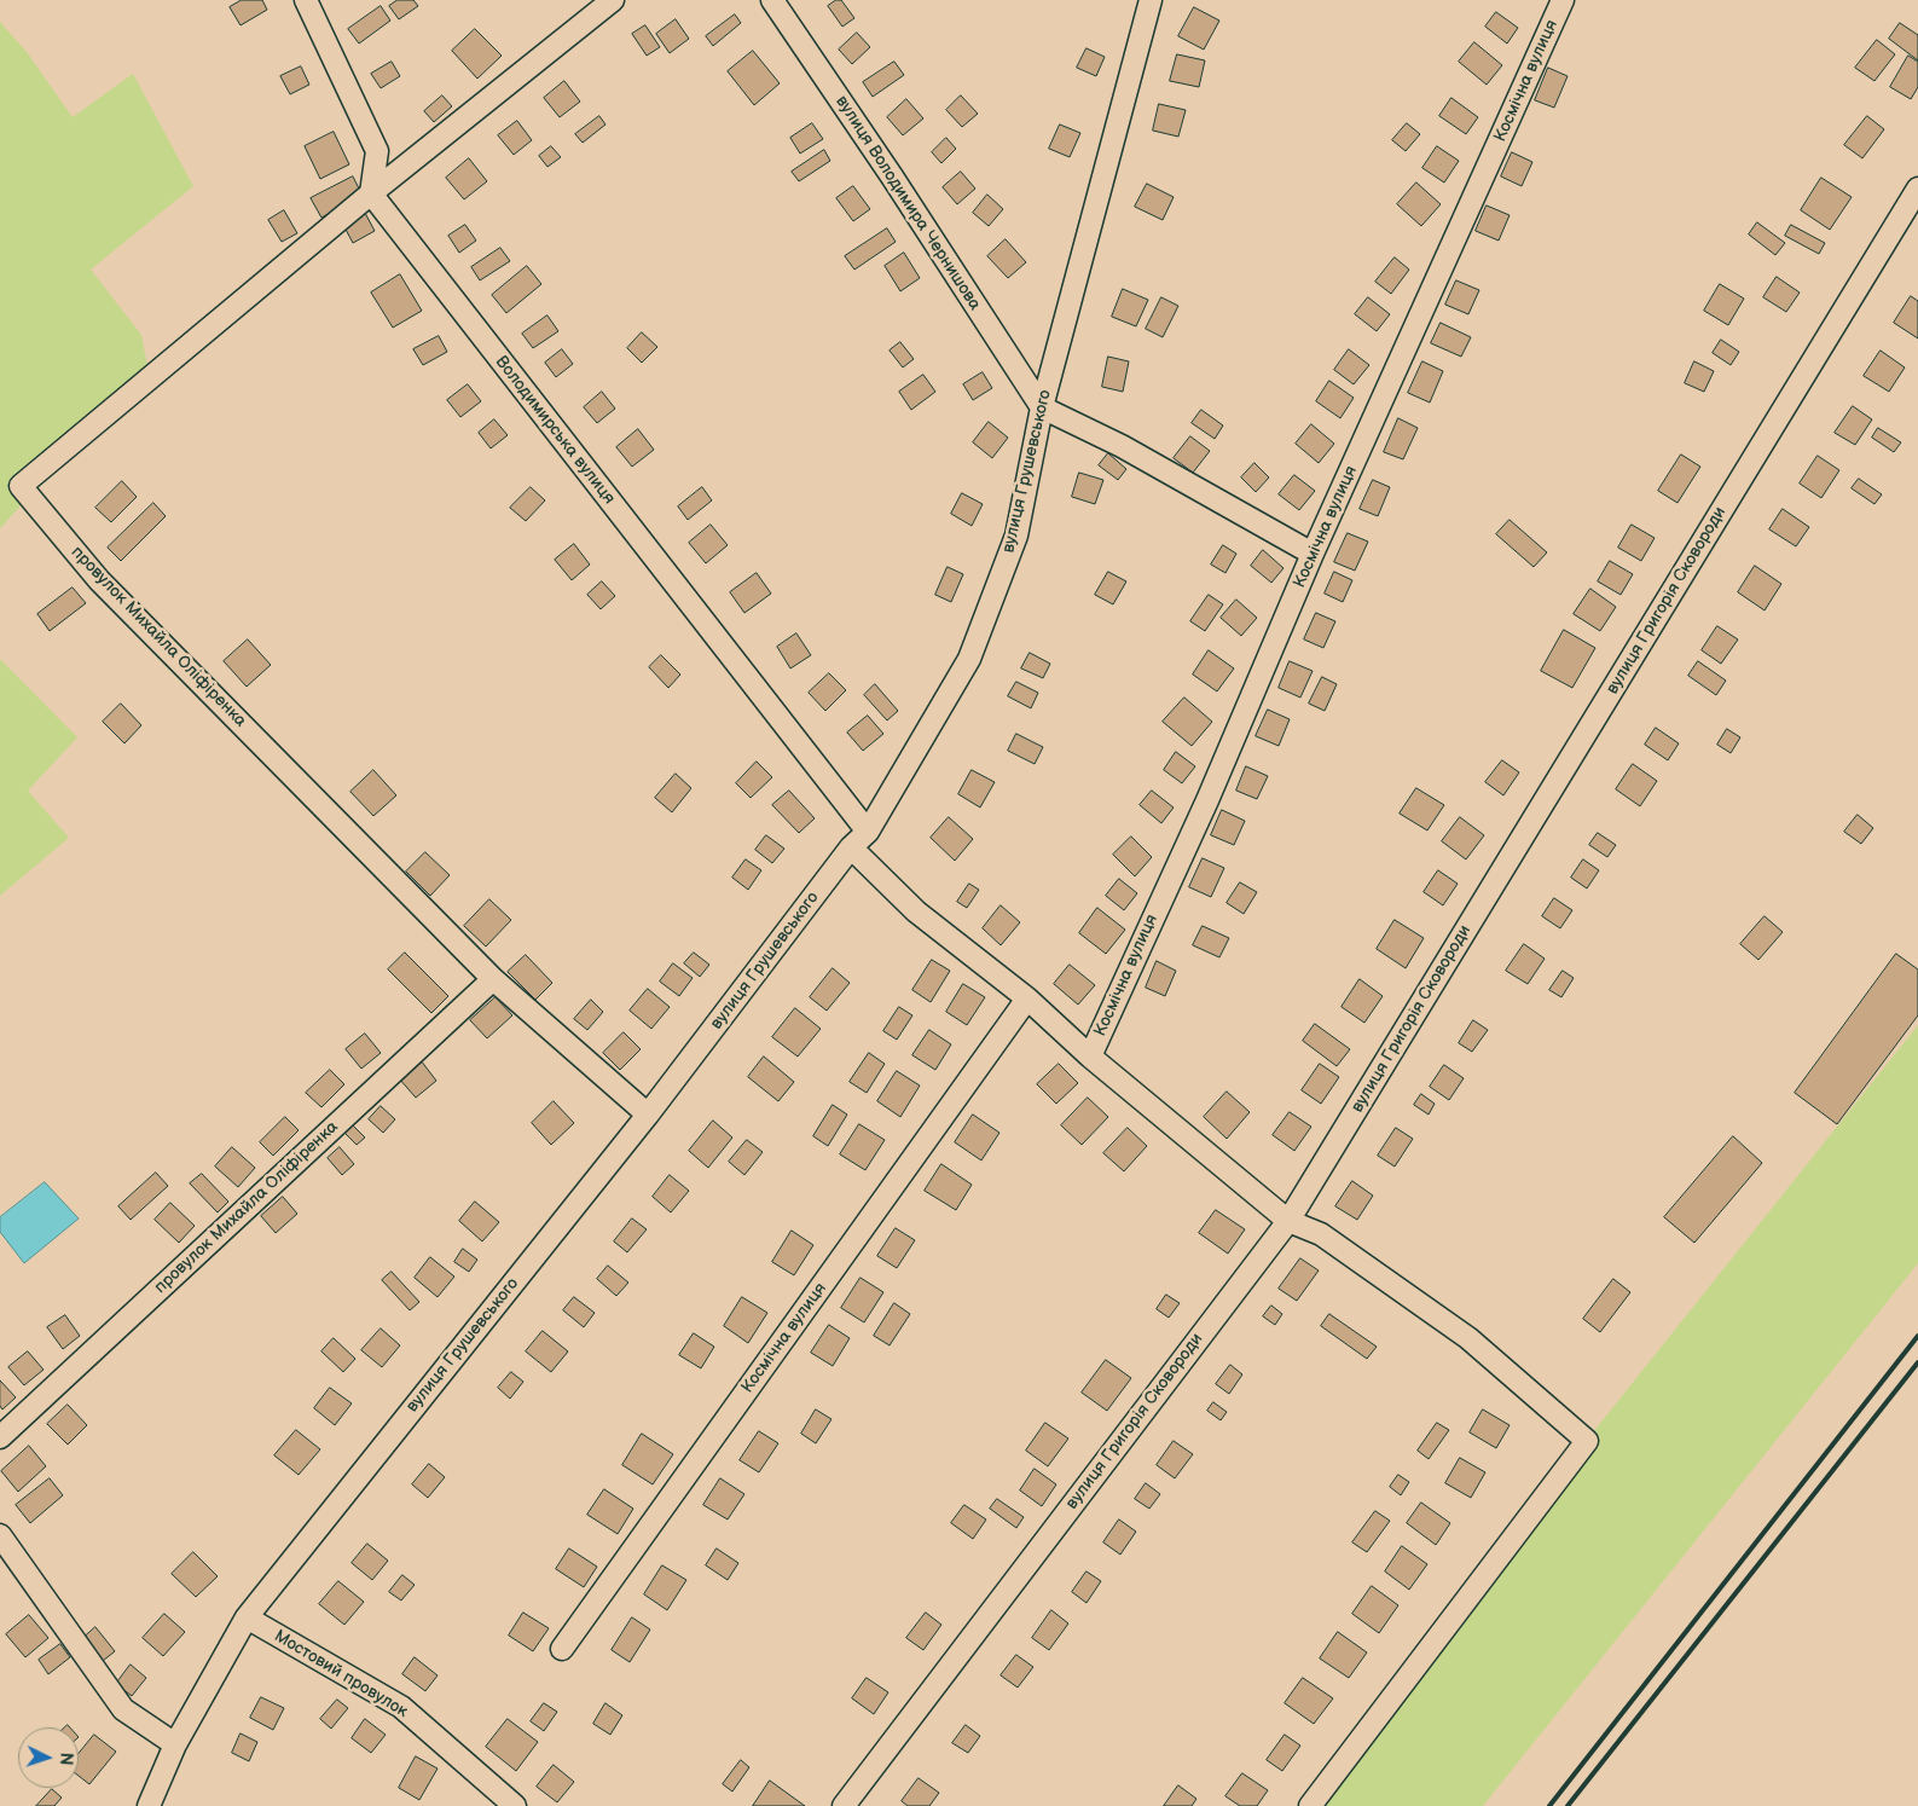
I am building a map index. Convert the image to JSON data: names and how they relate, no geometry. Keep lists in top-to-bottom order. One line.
{"streets":{"street":["Космічна вулиця","вулиця Володимира Чернишова","Володимирська вулиця","вулиця Грушевського","вулиця Григорія Сковороди","провулок Михайла Оліфіренка","Мостовий провулок"]},"crossings":[["вулиця Володимира Чернишова","вулиця Грушевського"],["Володимирська вулиця","вулиця Грушевського"],["Володимирська вулиця","провулок Михайла Оліфіренка"],["вулиця Грушевського","провулок Михайла Оліфіренка"],["вулиця Грушевського","Мостовий провулок"]],"north":"right"}
